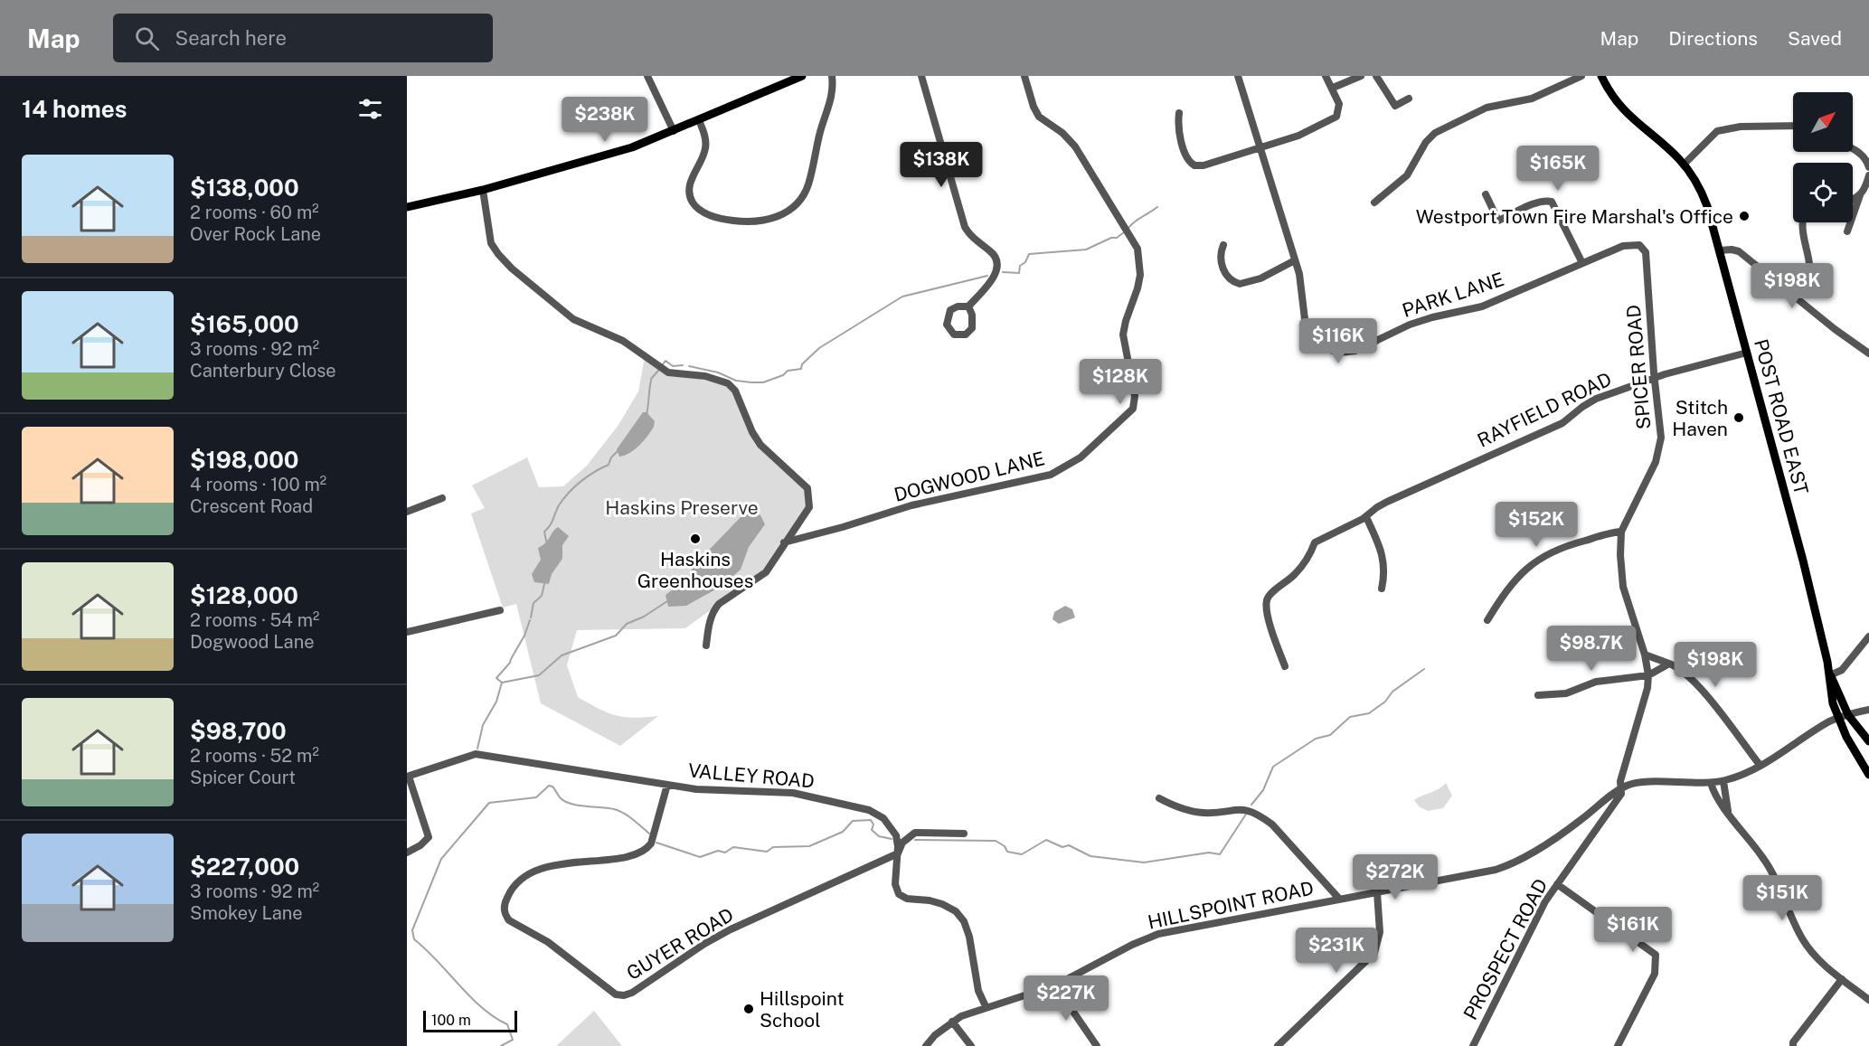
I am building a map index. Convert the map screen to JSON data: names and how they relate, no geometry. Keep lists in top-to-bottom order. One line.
{"streets":{"main road":["POST ROAD EAST"],"street":["PARK LANE","SPICER ROAD","RAYFIELD ROAD","DOGWOOD LANE","VALLEY ROAD","HILLSPOINT ROAD","GUYER ROAD","PROSPECT ROAD"]},"crossings":[["PARK LANE","SPICER ROAD"],["SPICER ROAD","RAYFIELD ROAD"],["SPICER ROAD","HILLSPOINT ROAD"],["SPICER ROAD","PROSPECT ROAD"],["RAYFIELD ROAD","POST ROAD EAST"],["POST ROAD EAST","HILLSPOINT ROAD"],["VALLEY ROAD","HILLSPOINT ROAD"],["VALLEY ROAD","GUYER ROAD"],["HILLSPOINT ROAD","PROSPECT ROAD"]],"parks":["Haskins Preserve"],"places":["Westport Town Fire Marshal's Office","Stitch Haven","Haskins Greenhouses","Hillspoint School"],"scale_bar":"100 m","north":"top right","page":{"header":"Map","search":"Search here","nav":["Map","Directions","Saved"],"heading":"14 homes","price":["$238K","$138K","$165K","$198K","$116K","$128K","$152K","$98.7K","$198K","$272K","$151K","$161K","$231K","$227K"],"list":[{"name":"$138,000","note":"2 rooms · 60 m² · Over Rock Lane"},{"name":"$165,000","note":"3 rooms · 92 m² · Canterbury Close"},{"name":"$198,000","note":"4 rooms · 100 m² · Crescent Road"},{"name":"$128,000","note":"2 rooms · 54 m² · Dogwood Lane"},{"name":"$98,700","note":"2 rooms · 52 m² · Spicer Court"},{"name":"$227,000","note":"3 rooms · 92 m² · Smokey Lane"}],"scale":"100 m"}}
